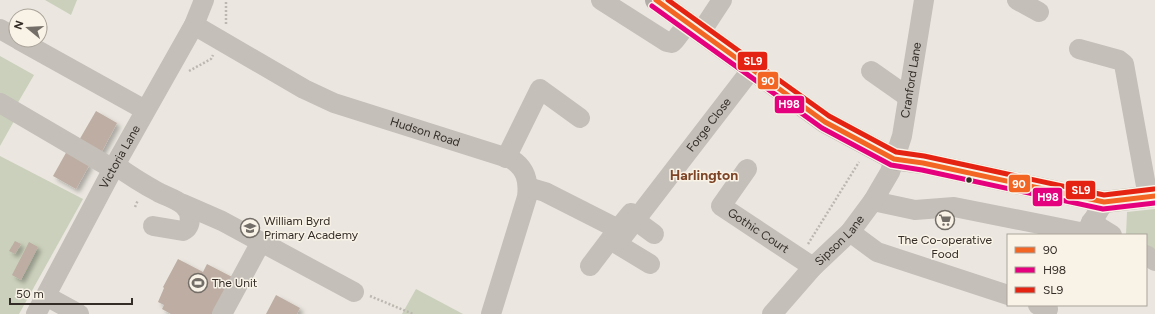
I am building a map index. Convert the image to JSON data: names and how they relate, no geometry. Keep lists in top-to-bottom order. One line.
{"streets":{"street":["Cranford Lane","Forge Close","Hudson Road","Victoria Lane","Gothic Court","Sipson Lane"]},"crossings":[["Cranford Lane","Sipson Lane"],["Hudson Road","Victoria Lane"],["Gothic Court","Sipson Lane"]],"districts":["Harlington"],"places":{"supermarket":["The Co-operative Food"],"school or university":["William Byrd Primary Academy"],"sports":["The Unit"]},"lines":["transit line 90","transit line SL9","transit line H98"],"legend":["90","H98","SL9"],"scale_bar":"50 m","north":"left"}
